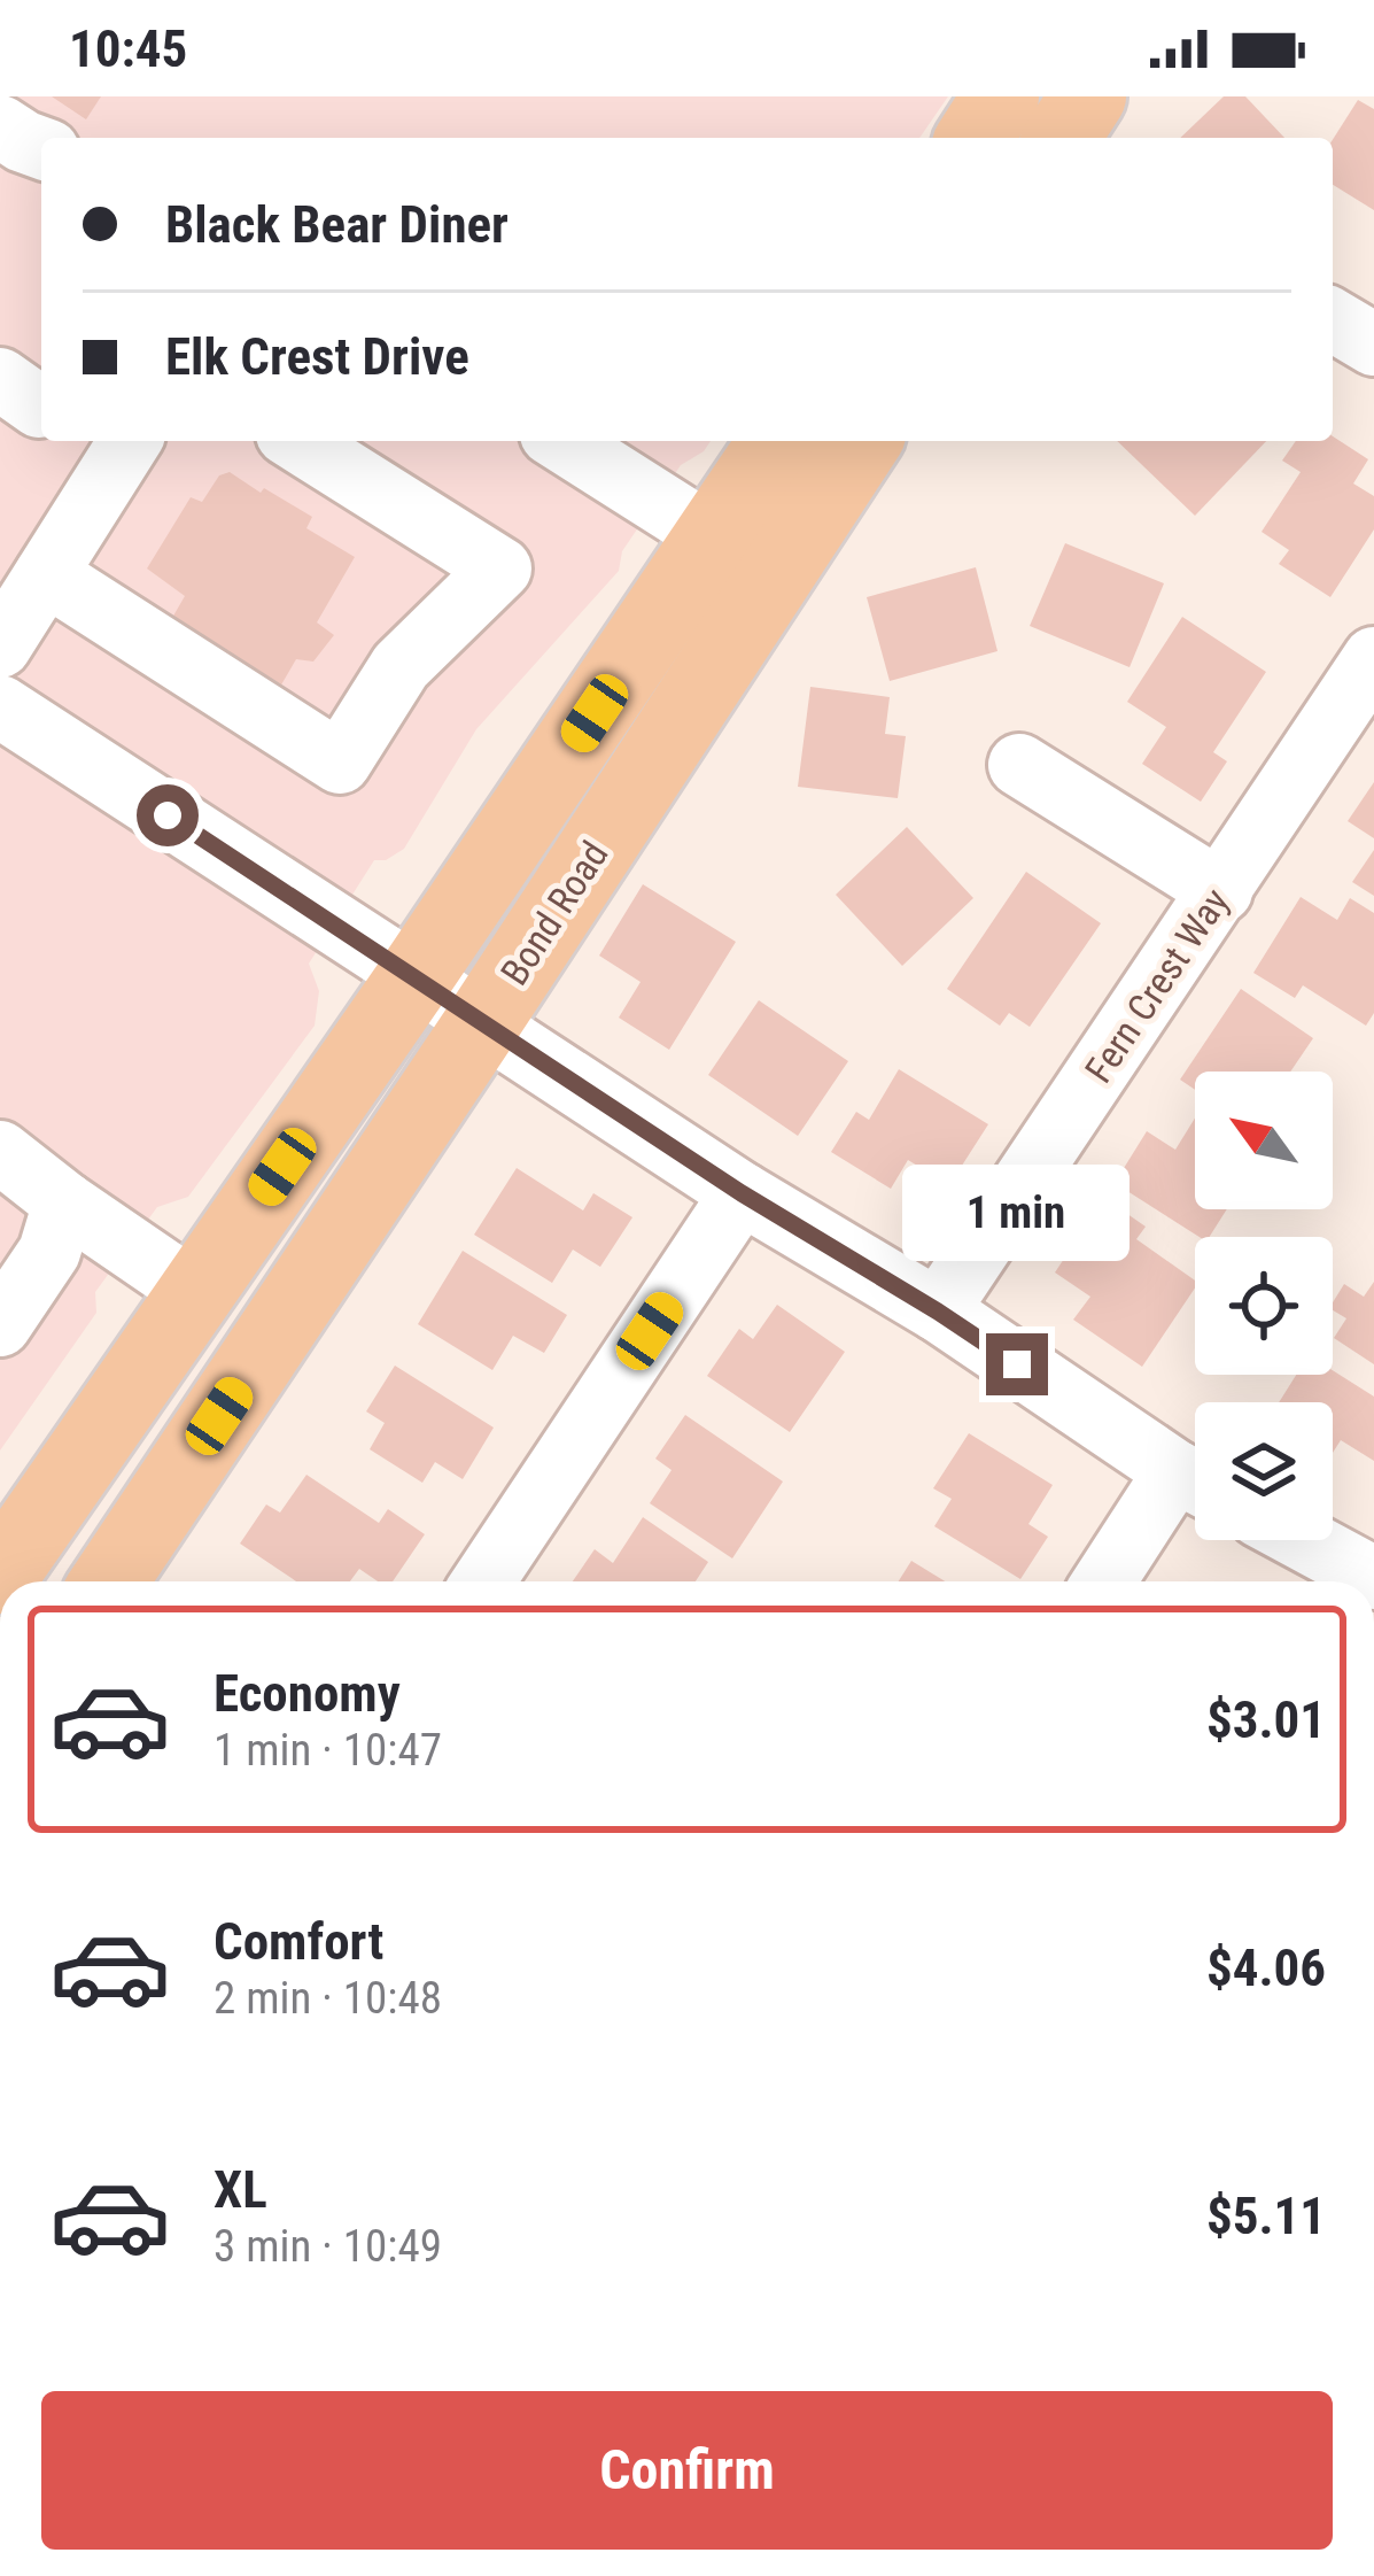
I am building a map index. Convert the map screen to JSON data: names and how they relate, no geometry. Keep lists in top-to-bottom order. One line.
{"streets":{"main road":["Bond Road"],"street":["Fern Crest Way"]},"north":"top left","page":{"status":"10:45","banner":["Black Bear Diner","Elk Crest Drive"],"bubble":"1 min","list":[{"name":"Economy","note":"1 min · 10:47","value":"$3.01"},{"name":"Comfort","note":"2 min · 10:48","value":"$4.06"},{"name":"XL","note":"3 min · 10:49","value":"$5.11"}],"buttons":"Confirm"}}
